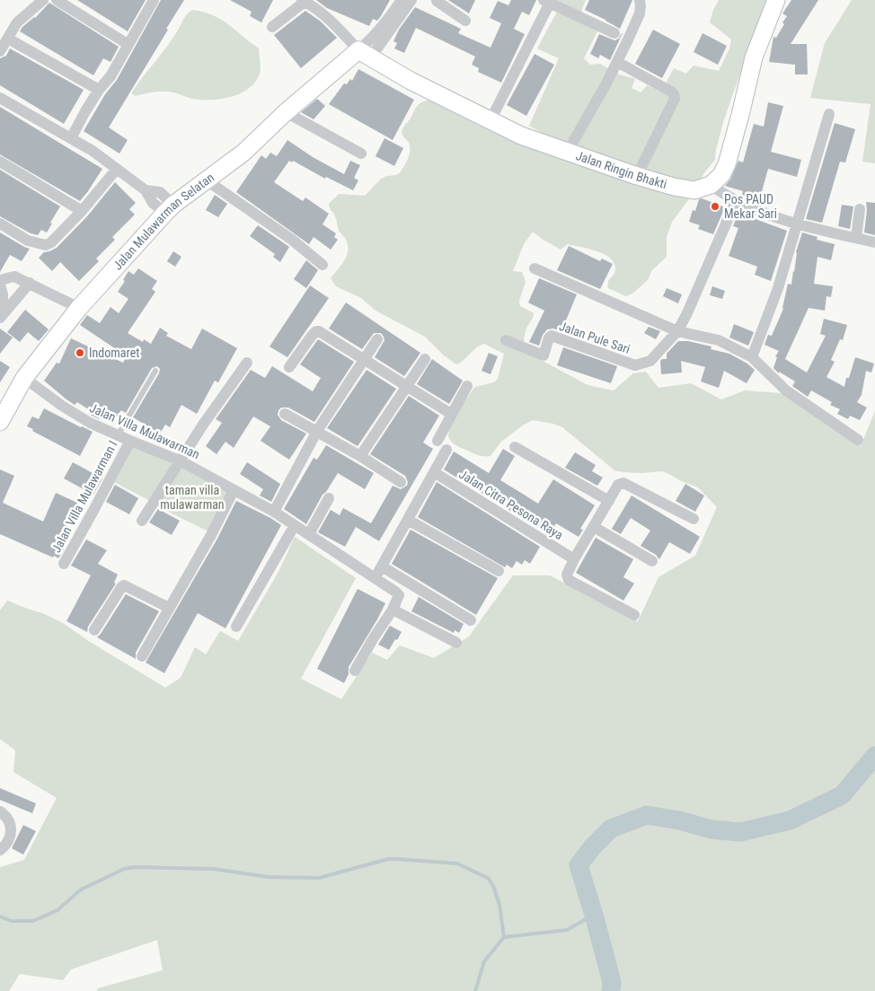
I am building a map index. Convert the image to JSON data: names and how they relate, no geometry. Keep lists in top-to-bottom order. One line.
{"streets":{"street":["Jalan Ringin Bhakti","Jalan Mulawarman Selatan","Jalan Pule Sari","Jalan Villa Mulawarman","Jalan Villa Mulawarman I","Jalan Citra Pesona Raya"]},"crossings":[["Jalan Ringin Bhakti","Jalan Mulawarman Selatan"],["Jalan Mulawarman Selatan","Jalan Villa Mulawarman"],["Jalan Villa Mulawarman","Jalan Villa Mulawarman I"]],"parks":["taman villa mulawarman"],"places":["Pos PAUD Mekar Sari","Indomaret"]}
